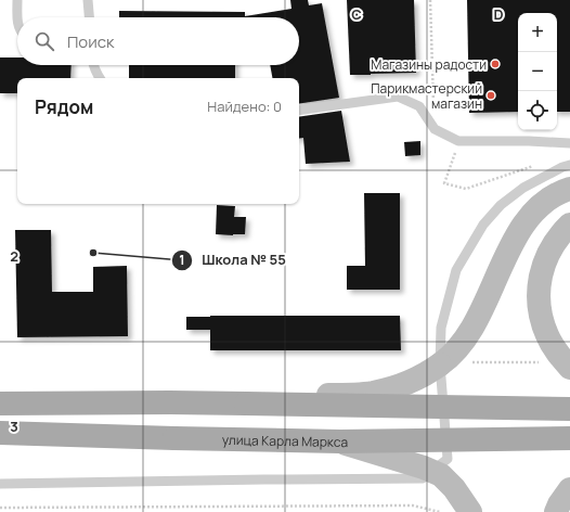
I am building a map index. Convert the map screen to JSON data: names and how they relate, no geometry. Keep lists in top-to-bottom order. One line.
{"streets":{"main road":["улица Карла Маркса"]},"places":["Магазины радости","Парикмастерский магазин","Школа № 55"],"page":{"map_buttons":["+","−"],"search":"Поиск","heading":["Рядом","Найдено: 0"]},"grid":{"columns":["C","D"],"rows":["2","3"]}}
